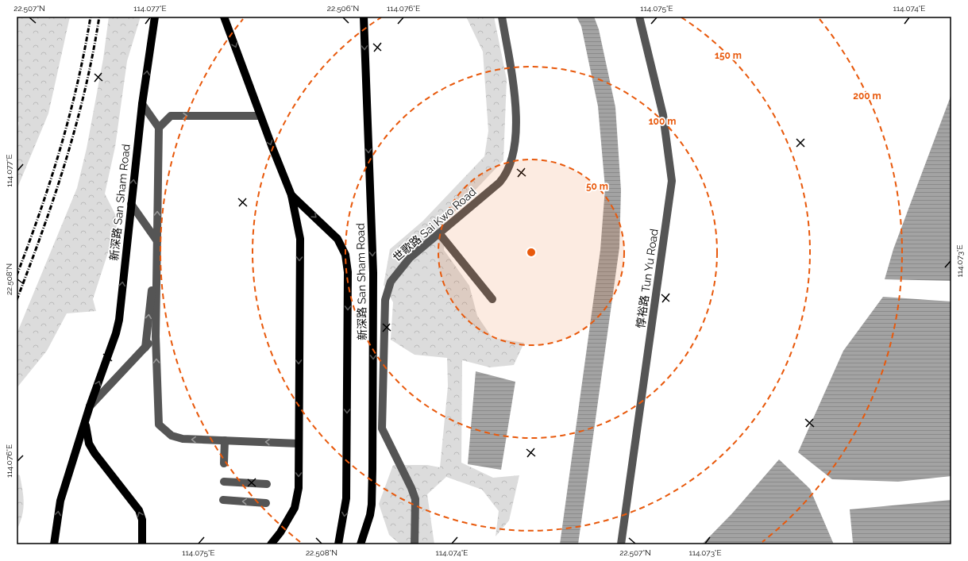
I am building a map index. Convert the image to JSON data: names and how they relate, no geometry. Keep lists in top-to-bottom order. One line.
{"streets":{"main road":["新深路 San Sham Road"],"street":["世歌路 Sai Kwo Road","惇裕路 Tun Yu Road"]},"coordinates":["22.507°N","114.077°E","22.506°N","114.076°E","114.075°E","114.074°E","114.073°E","22.508°N"],"rings":["150 m","200 m","100 m","50 m"]}
